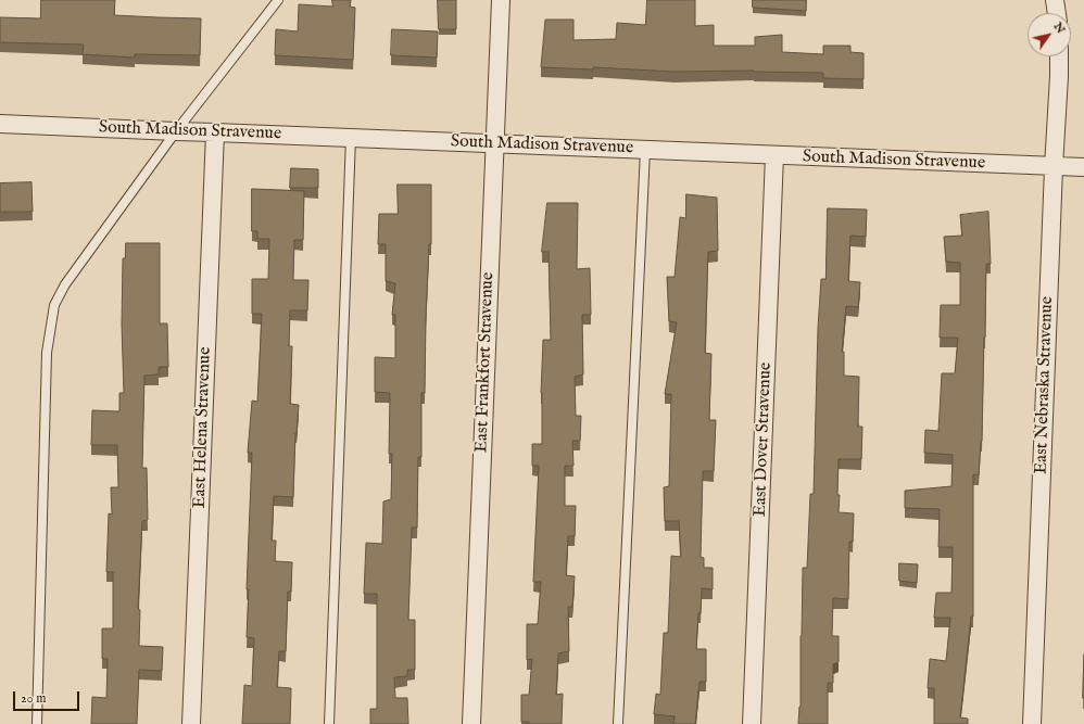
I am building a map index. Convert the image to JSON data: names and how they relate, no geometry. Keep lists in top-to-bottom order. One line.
{"streets":{"street":["South Madison Stravenue","East Frankfort Stravenue","East Nebraska Stravenue","East Helena Stravenue","East Dover Stravenue"]},"crossings":[["South Madison Stravenue","East Frankfort Stravenue"],["South Madison Stravenue","East Nebraska Stravenue"],["South Madison Stravenue","East Helena Stravenue"],["South Madison Stravenue","East Dover Stravenue"]],"scale_bar":"20 m","north":"top right"}
